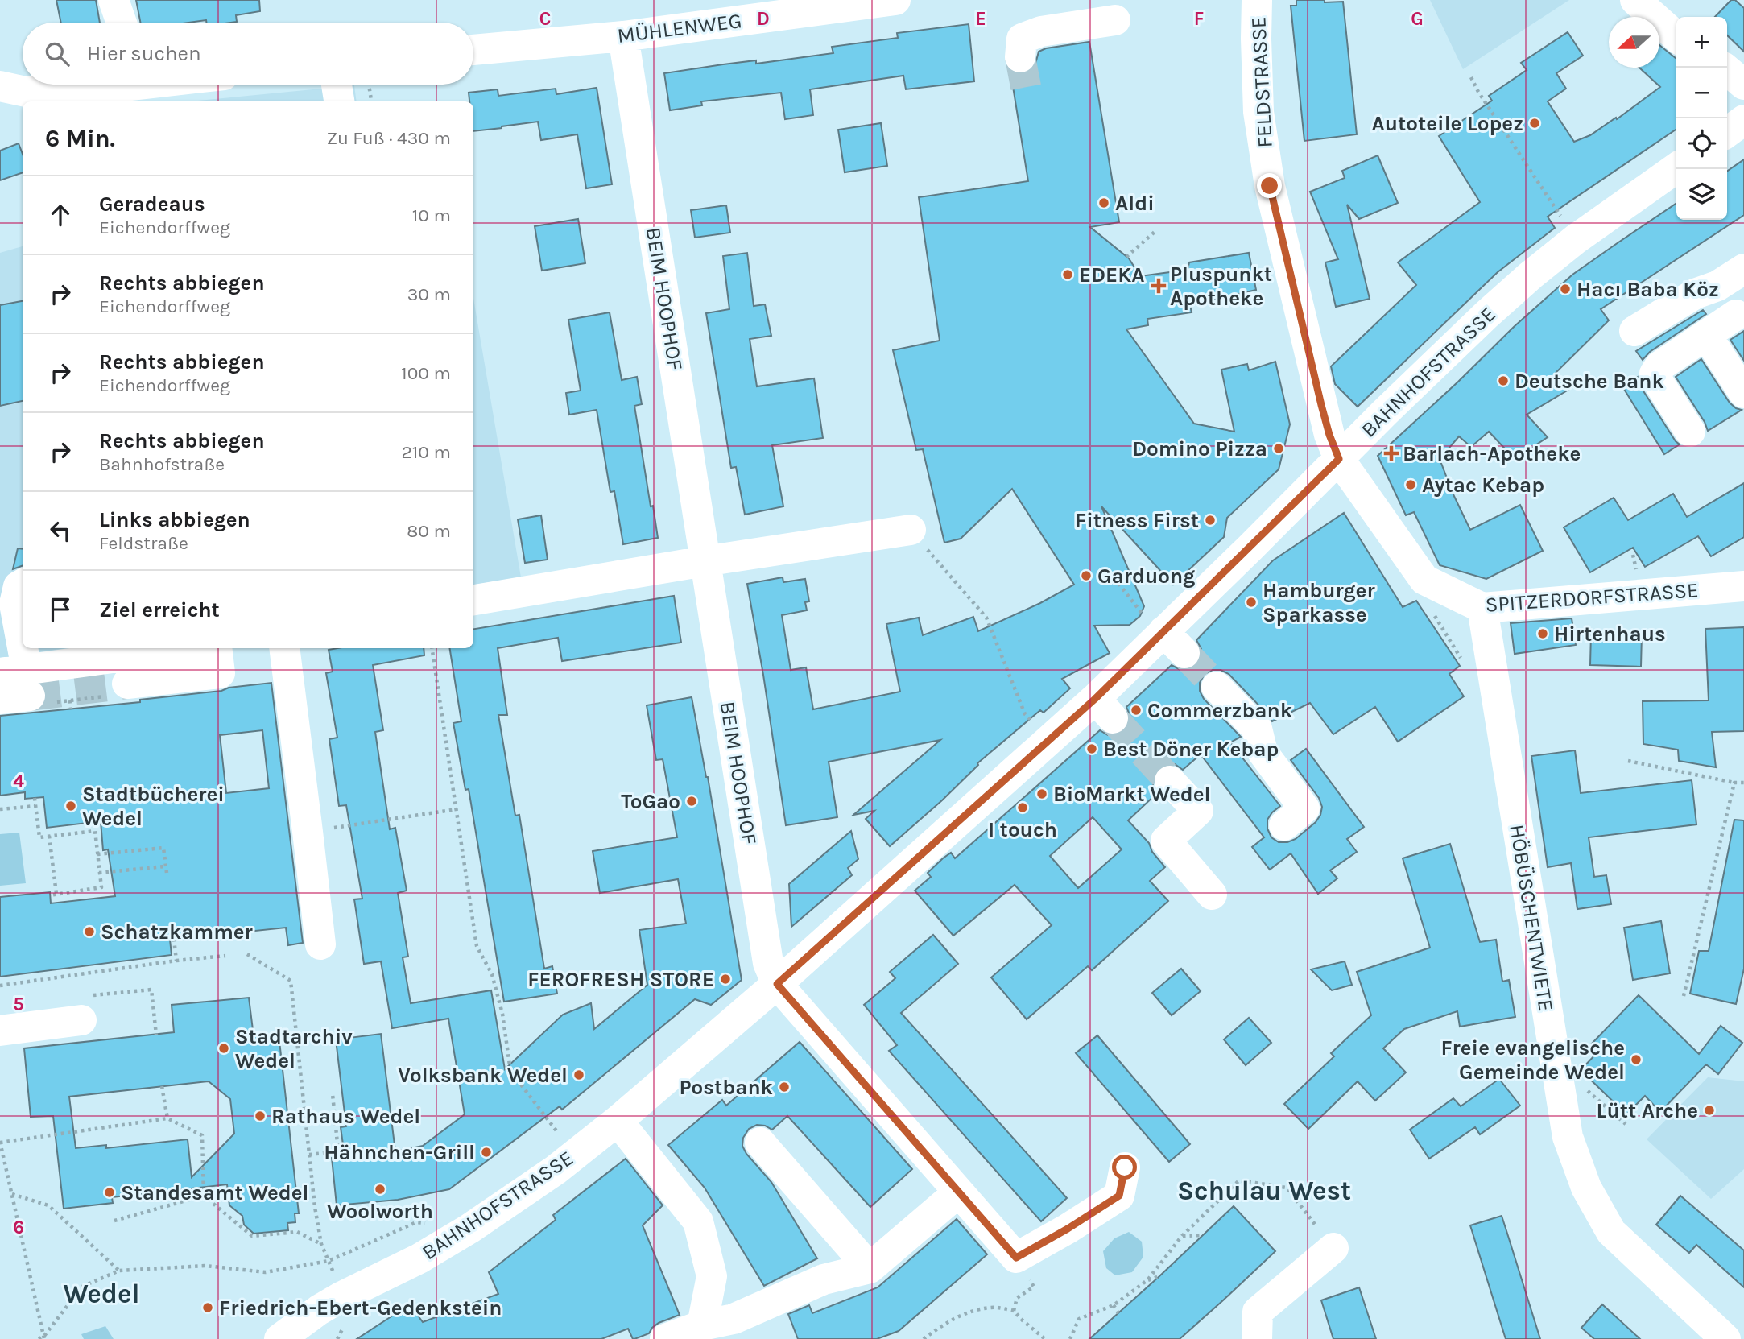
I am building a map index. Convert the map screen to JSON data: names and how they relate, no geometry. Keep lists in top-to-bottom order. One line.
{"streets":{"street":["MÜHLENWEG","FELDSTRASSE","BEIM HOOPHOF","BAHNHOFSTRASSE","SPITZERDORFSTRASSE","HÖBÜSCHENTWIETE"]},"crossings":[["MÜHLENWEG","BEIM HOOPHOF"],["FELDSTRASSE","BAHNHOFSTRASSE"],["FELDSTRASSE","SPITZERDORFSTRASSE"],["BEIM HOOPHOF","BAHNHOFSTRASSE"],["BAHNHOFSTRASSE","SPITZERDORFSTRASSE"],["SPITZERDORFSTRASSE","HÖBÜSCHENTWIETE"]],"districts":["Schulau West","Wedel"],"places":{"other":["Autoteile Lopez","Aldi","EDEKA","Hacı Baba Köz","Deutsche Bank","Domino Pizza","Aytac Kebap","Fitness First","Garduong","Hamburger Sparkasse","Hirtenhaus","Commerzbank","Best Döner Kebap","BioMarkt Wedel","ToGao","Stadtbücherei Wedel","I touch","Schatzkammer","FEROFRESH STORE","Stadtarchiv Wedel","Freie evangelische Gemeinde Wedel","Volksbank Wedel","Postbank","Lütt Arche","Rathaus Wedel","Hähnchen-Grill","Woolworth","Standesamt Wedel","Friedrich-Ebert-Gedenkstein"],"health":["Pluspunkt Apotheke","Barlach-Apotheke"]},"north":"left","page":{"map_buttons":["+","−"],"search":"Hier suchen","heading":["6 Min.","Zu Fuß · 430 m"],"list":[["Geradeaus","Eichendorffweg","10 m"],["Rechts abbiegen","Eichendorffweg","30 m"],["Rechts abbiegen","Eichendorffweg","100 m"],["Rechts abbiegen","Bahnhofstraße","210 m"],["Links abbiegen","Feldstraße","80 m"],"Ziel erreicht"]},"grid":{"columns":["C","D","E","F","G"],"rows":["4","5","6"]}}
